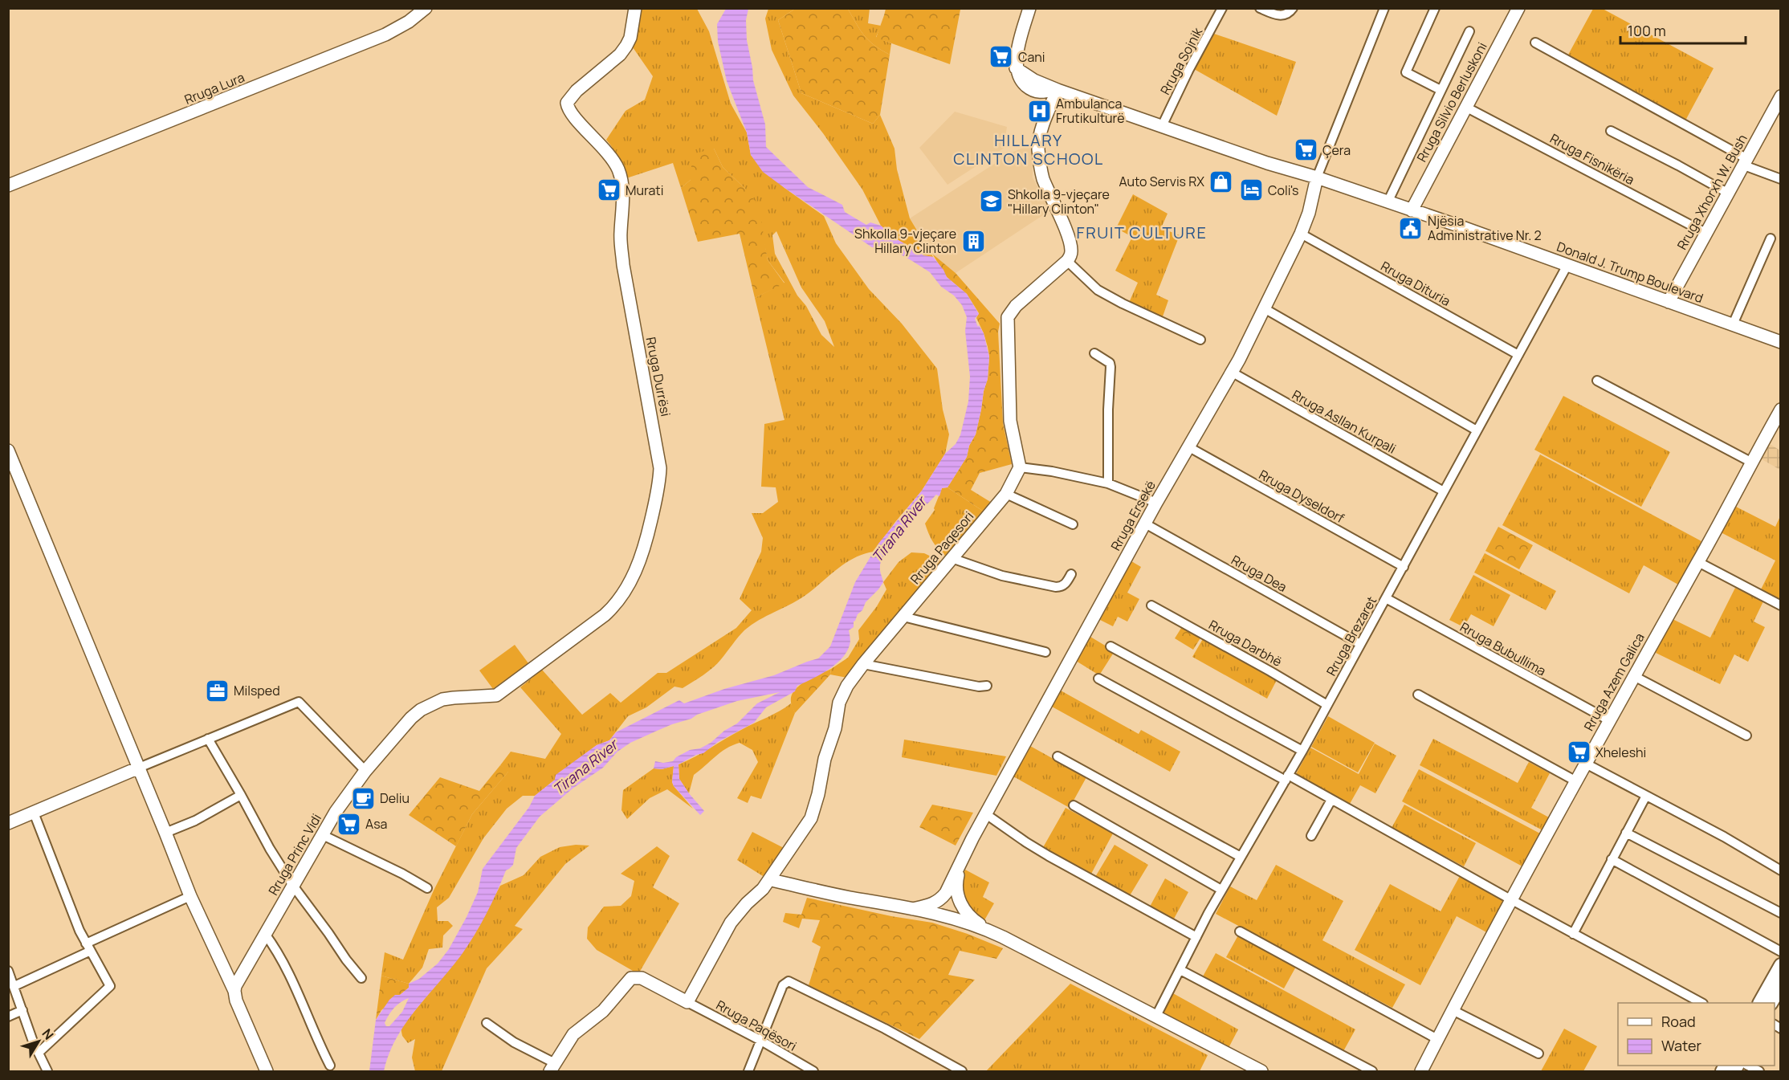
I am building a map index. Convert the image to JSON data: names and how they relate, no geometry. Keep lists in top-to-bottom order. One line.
{"streets":{"street":["Rruga Sojnik","Rruga Lura","Rruga Silvio Berluskoni","Rruga Fisnikëria","Rruga Xhorxh W. Bush","Donald J. Trump Boulevard","Rruga Dituria","Rruga Durrësi","Rruga Asllan Kurpali","Rruga Dyseldorf","Rruga Ersekë","Rruga Paqesori","Rruga Dea","Rruga Brezaret","Rruga Darbhë","Rruga Bubullima","Rruga Azem Galica","Rruga Princ Vidi","Rruga Paqësori"]},"crossings":[["Rruga Sojnik","Donald J. Trump Boulevard"],["Rruga Silvio Berluskoni","Rruga Fisnikëria"],["Rruga Silvio Berluskoni","Donald J. Trump Boulevard"],["Rruga Fisnikëria","Rruga Xhorxh W. Bush"],["Rruga Xhorxh W. Bush","Donald J. Trump Boulevard"],["Donald J. Trump Boulevard","Rruga Ersekë"],["Donald J. Trump Boulevard","Rruga Brezaret"],["Rruga Dituria","Rruga Ersekë"],["Rruga Dituria","Rruga Brezaret"],["Rruga Durrësi","Rruga Princ Vidi"],["Rruga Asllan Kurpali","Rruga Ersekë"],["Rruga Asllan Kurpali","Rruga Brezaret"],["Rruga Dyseldorf","Rruga Ersekë"],["Rruga Dyseldorf","Rruga Brezaret"],["Rruga Ersekë","Rruga Dea"],["Rruga Paqesori","Rruga Paqësori"],["Rruga Dea","Rruga Brezaret"],["Rruga Brezaret","Rruga Darbhë"],["Rruga Brezaret","Rruga Bubullima"],["Rruga Bubullima","Rruga Azem Galica"]],"districts":["HILLARY CLINTON SCHOOL","FRUIT CULTURE"],"water":["Tirana River"],"places":{"supermarket":["Cani","Çera","Murati","Xheleshi","Asa"],"hospital":["Ambulanca Frutikulturë"],"shop":["Auto Servis RX"],"hotel":["Coli's"],"school or university":["Shkolla 9-vjeçare \"Hillary Clinton\""],"public building":["Njësia Administrative Nr. 2"],"building":["Shkolla 9-vjeçare Hillary Clinton"],"office":["Milsped"],"cafe":["Deliu"]},"legend":["Road","Water"],"scale_bar":"100 m","north":"top right"}
